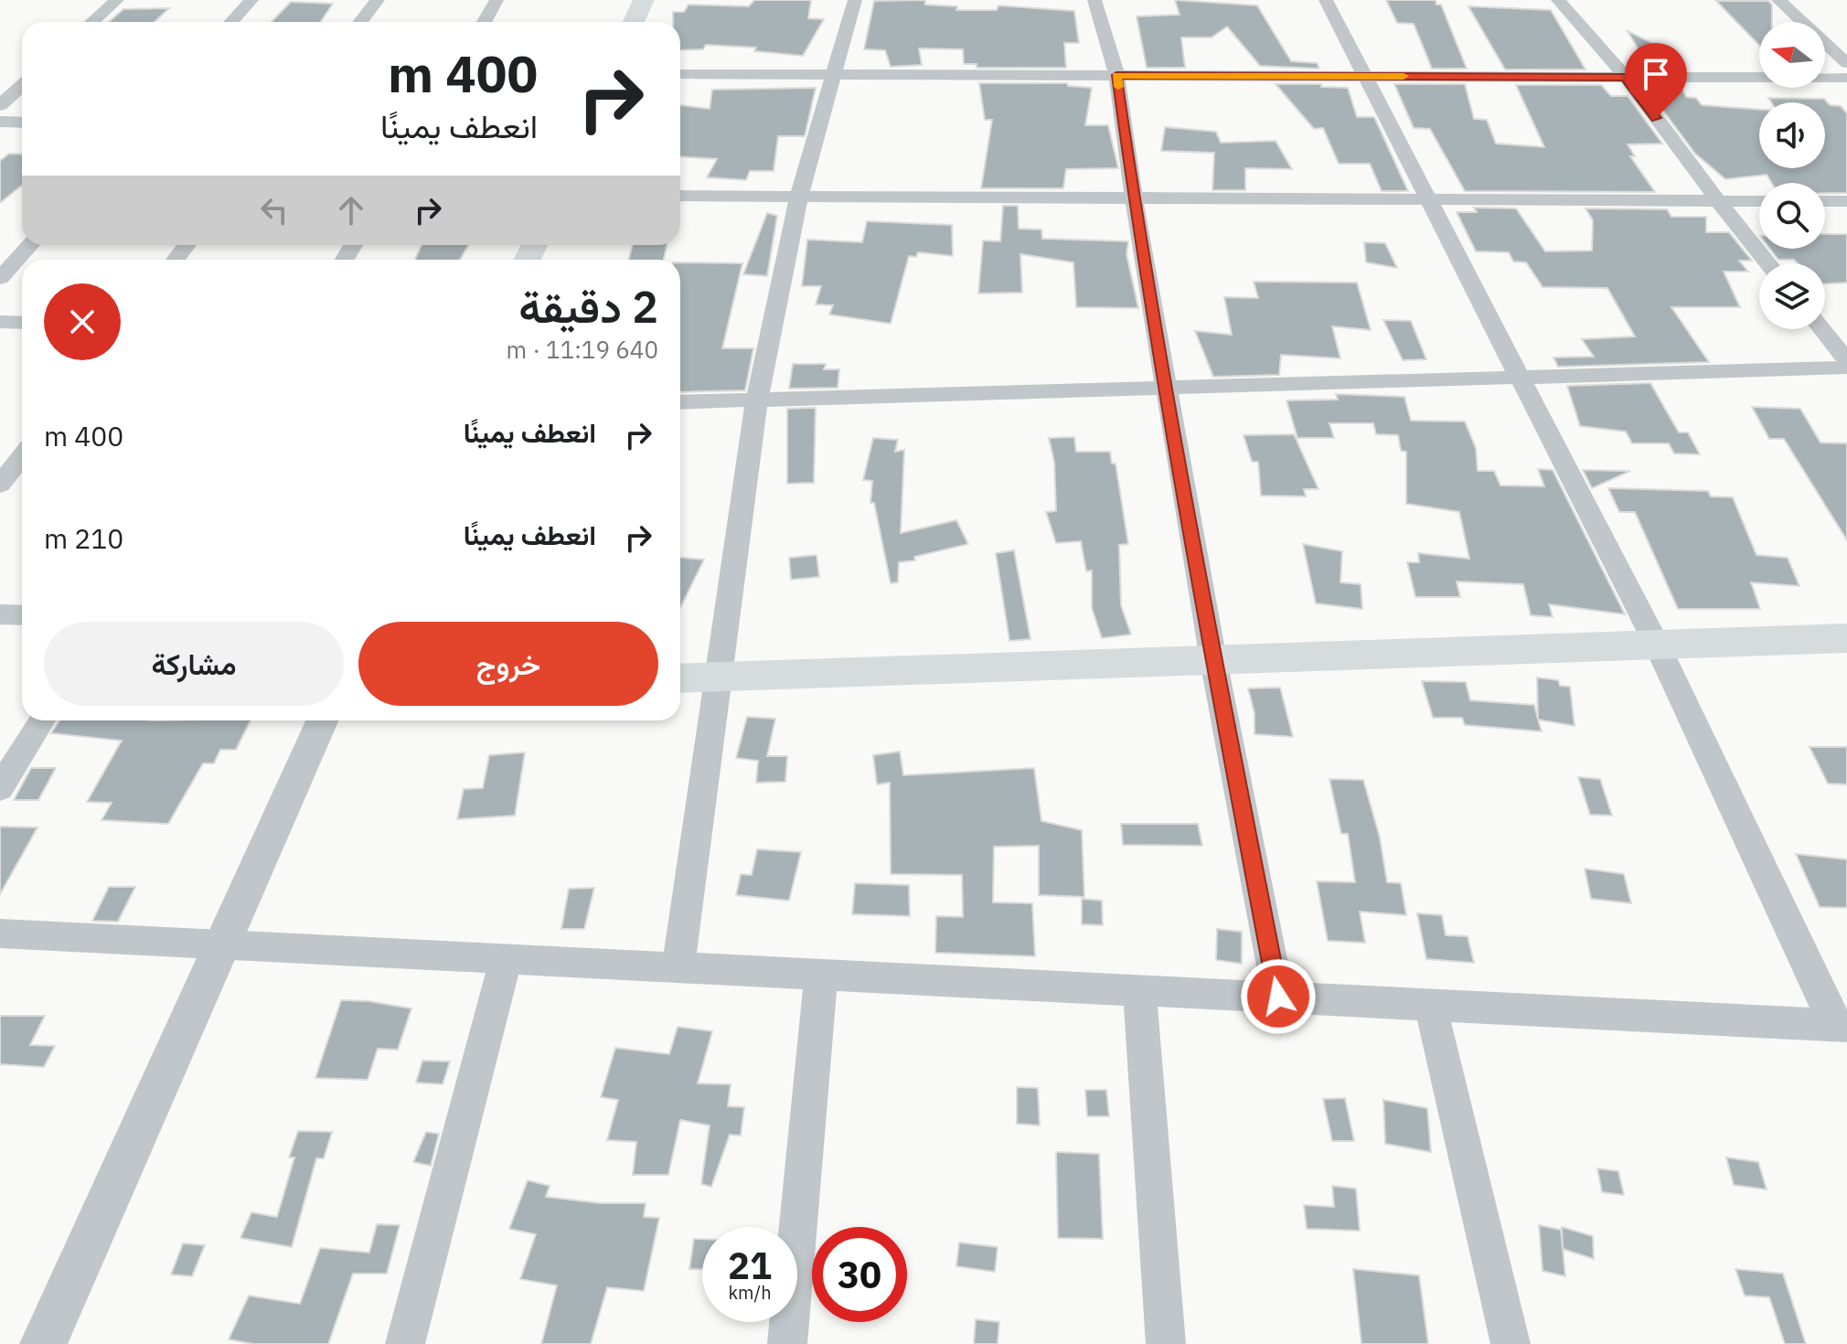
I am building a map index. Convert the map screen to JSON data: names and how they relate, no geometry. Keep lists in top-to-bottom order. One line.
{"north":"left","page":{"turn":["400 m","انعطف يمينًا"],"heading":["2 دقيقة","640 m · 11:19"],"list":[{"name":"انعطف يمينًا","value":"400 m"},{"name":"انعطف يمينًا","value":"210 m"}],"buttons":["خروج","مشاركة"],"speed":"21 km/h","limit":"30"}}
